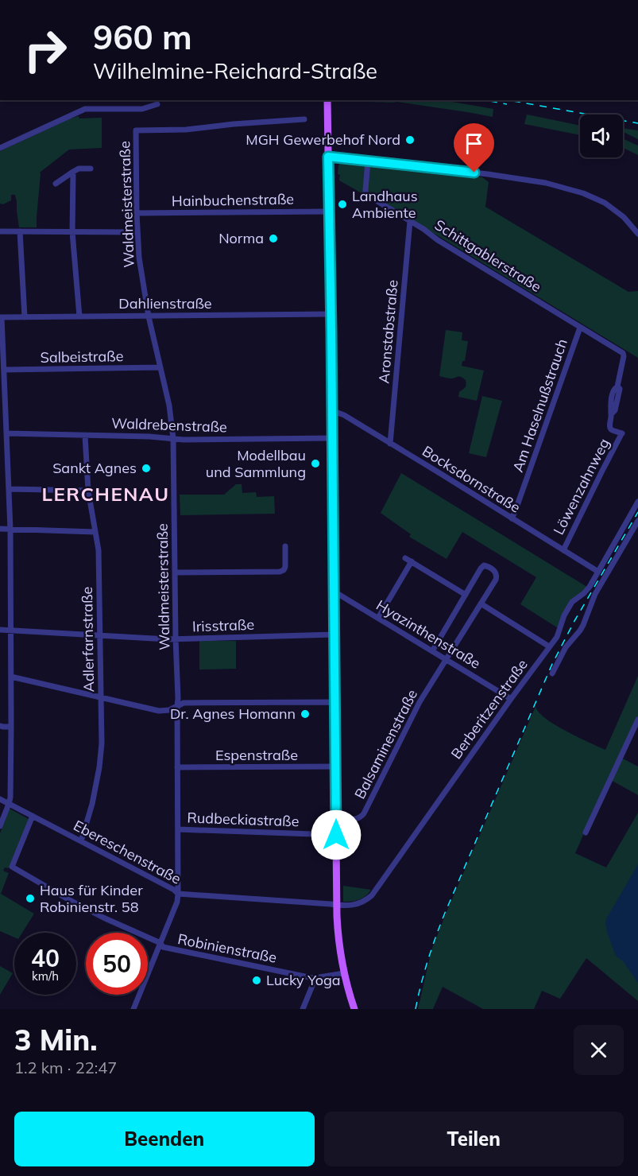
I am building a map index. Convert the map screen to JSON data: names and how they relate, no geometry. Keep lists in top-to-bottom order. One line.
{"streets":{"street":["Hainbuchenstraße","Waldmeisterstraße","Schittgablerstraße","Dahlienstraße","Aronstabstraße","Salbeistraße","Am Haselnußstrauch","Waldrebenstraße","Bocksdornstraße","Löwenzahnweg","Irisstraße","Hyazinthenstraße","Adlerfarnstraße","Berberitzenstraße","Balsaminenstraße","Espenstraße","Rudbeckiastraße","Ebereschenstraße","Robinienstraße"]},"crossings":[["Hainbuchenstraße","Waldmeisterstraße"],["Waldmeisterstraße","Dahlienstraße"],["Waldmeisterstraße","Salbeistraße"],["Waldmeisterstraße","Waldrebenstraße"],["Waldmeisterstraße","Irisstraße"],["Waldmeisterstraße","Espenstraße"],["Waldmeisterstraße","Rudbeckiastraße"],["Waldmeisterstraße","Ebereschenstraße"],["Waldmeisterstraße","Robinienstraße"],["Schittgablerstraße","Aronstabstraße"],["Schittgablerstraße","Am Haselnußstrauch"],["Schittgablerstraße","Löwenzahnweg"],["Aronstabstraße","Bocksdornstraße"],["Am Haselnußstrauch","Bocksdornstraße"],["Waldrebenstraße","Adlerfarnstraße"],["Bocksdornstraße","Löwenzahnweg"],["Bocksdornstraße","Berberitzenstraße"],["Irisstraße","Adlerfarnstraße"],["Hyazinthenstraße","Berberitzenstraße"],["Hyazinthenstraße","Balsaminenstraße"],["Adlerfarnstraße","Ebereschenstraße"],["Berberitzenstraße","Ebereschenstraße"],["Ebereschenstraße","Robinienstraße"]],"districts":["LERCHENAU"],"places":["MGH Gewerbehof Nord","Landhaus Ambiente","Norma","Modellbau und Sammlung","Sankt Agnes","Dr. Agnes Homann","Haus für Kinder Robinienstr. 58","Lucky Yoga"],"page":{"turn":["960 m","Wilhelmine-Reichard-Straße"],"speed":"40 km/h","limit":"50","heading":["3 Min.","1.2 km · 22:47"],"buttons":["Beenden","Teilen"]}}
